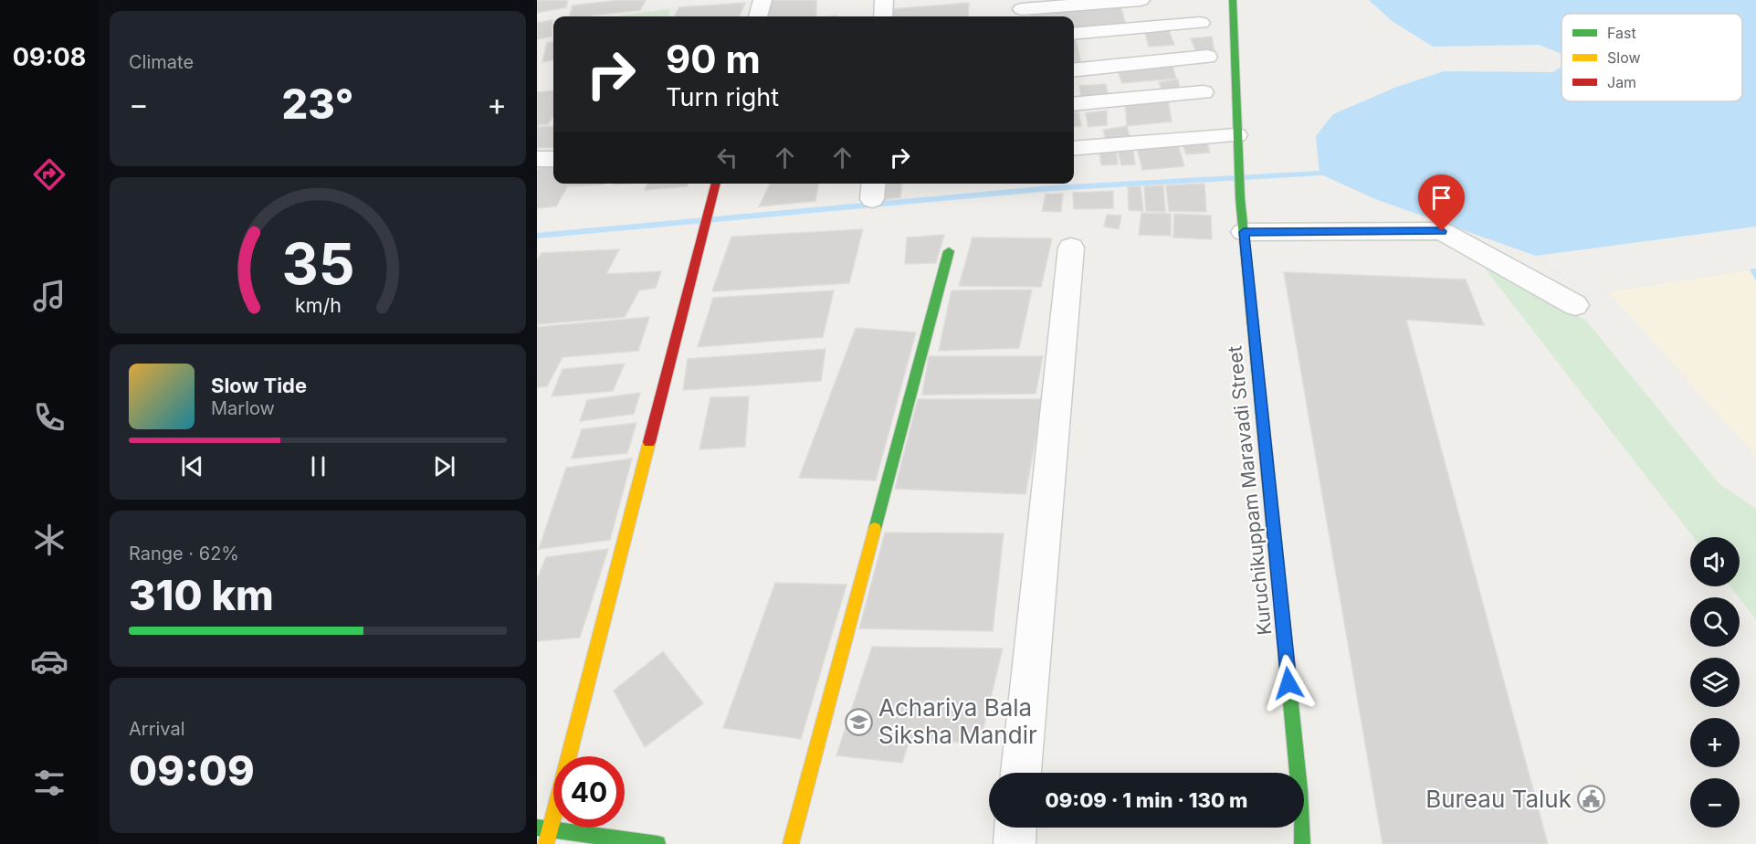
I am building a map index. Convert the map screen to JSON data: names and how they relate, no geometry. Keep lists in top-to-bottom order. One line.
{"streets":{"street":["Kuruchikuppam Maravadi Street"]},"places":{"school or university":["Achariya Bala Siksha Mandir"],"public building":["Bureau Taluk"]},"legend":["Fast","Slow","Jam"],"page":{"tabs":"09:08","tile":["Climate",["Range · 62%","310 km"],["Arrival","09:09"]],"turn":["90 m","Turn right"],"heat":["−","23°","+"],"song":["Slow Tide","Marlow"],"map_buttons":["+","−"],"limit":"40","trip":"09:09 · 1 min · 130 m","gauge":["35","km/h"]}}
